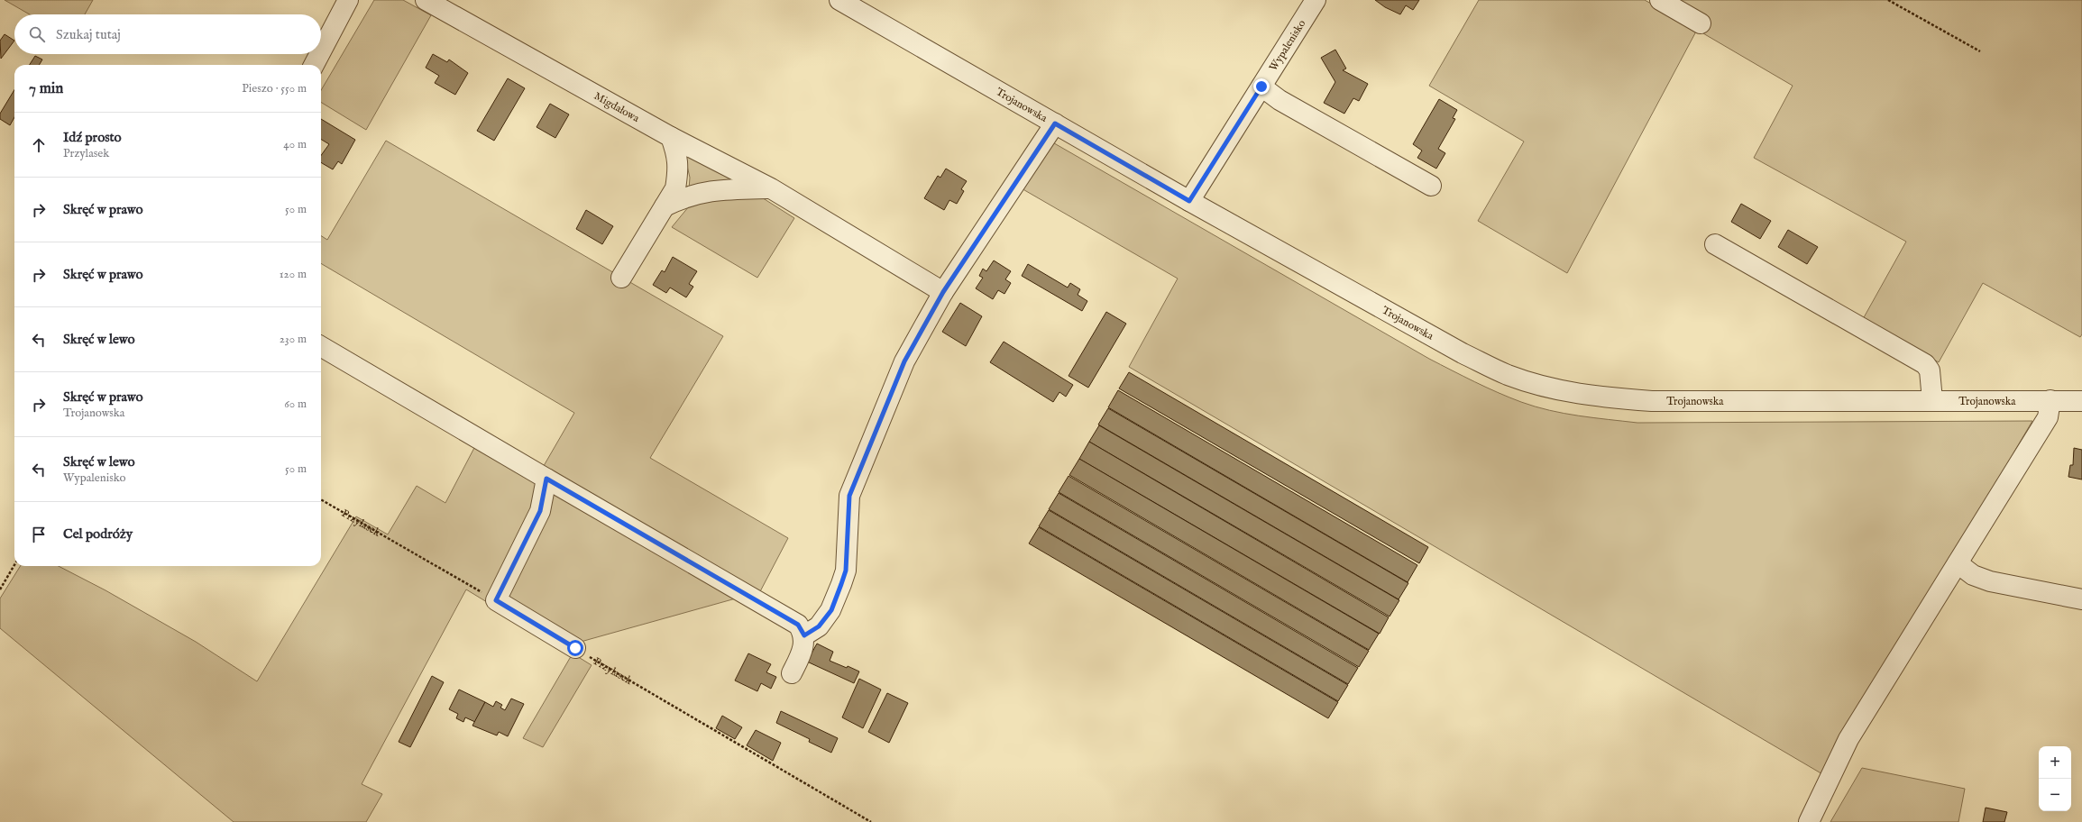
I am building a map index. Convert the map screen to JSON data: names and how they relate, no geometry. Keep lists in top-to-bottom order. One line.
{"streets":{"street":["Wypalenisko","Trojanowska","Migdałowa"],"path":["Przylasek"]},"crossings":[["Wypalenisko","Trojanowska"]],"page":{"search":"Szukaj tutaj","heading":["7 min","Pieszo · 550 m"],"list":[["Idź prosto","Przylasek","40 m"],["Skręć w prawo","50 m"],["Skręć w prawo","120 m"],["Skręć w lewo","230 m"],["Skręć w prawo","Trojanowska","60 m"],["Skręć w lewo","Wypalenisko","50 m"],"Cel podróży"],"map_buttons":["+","−"]}}
